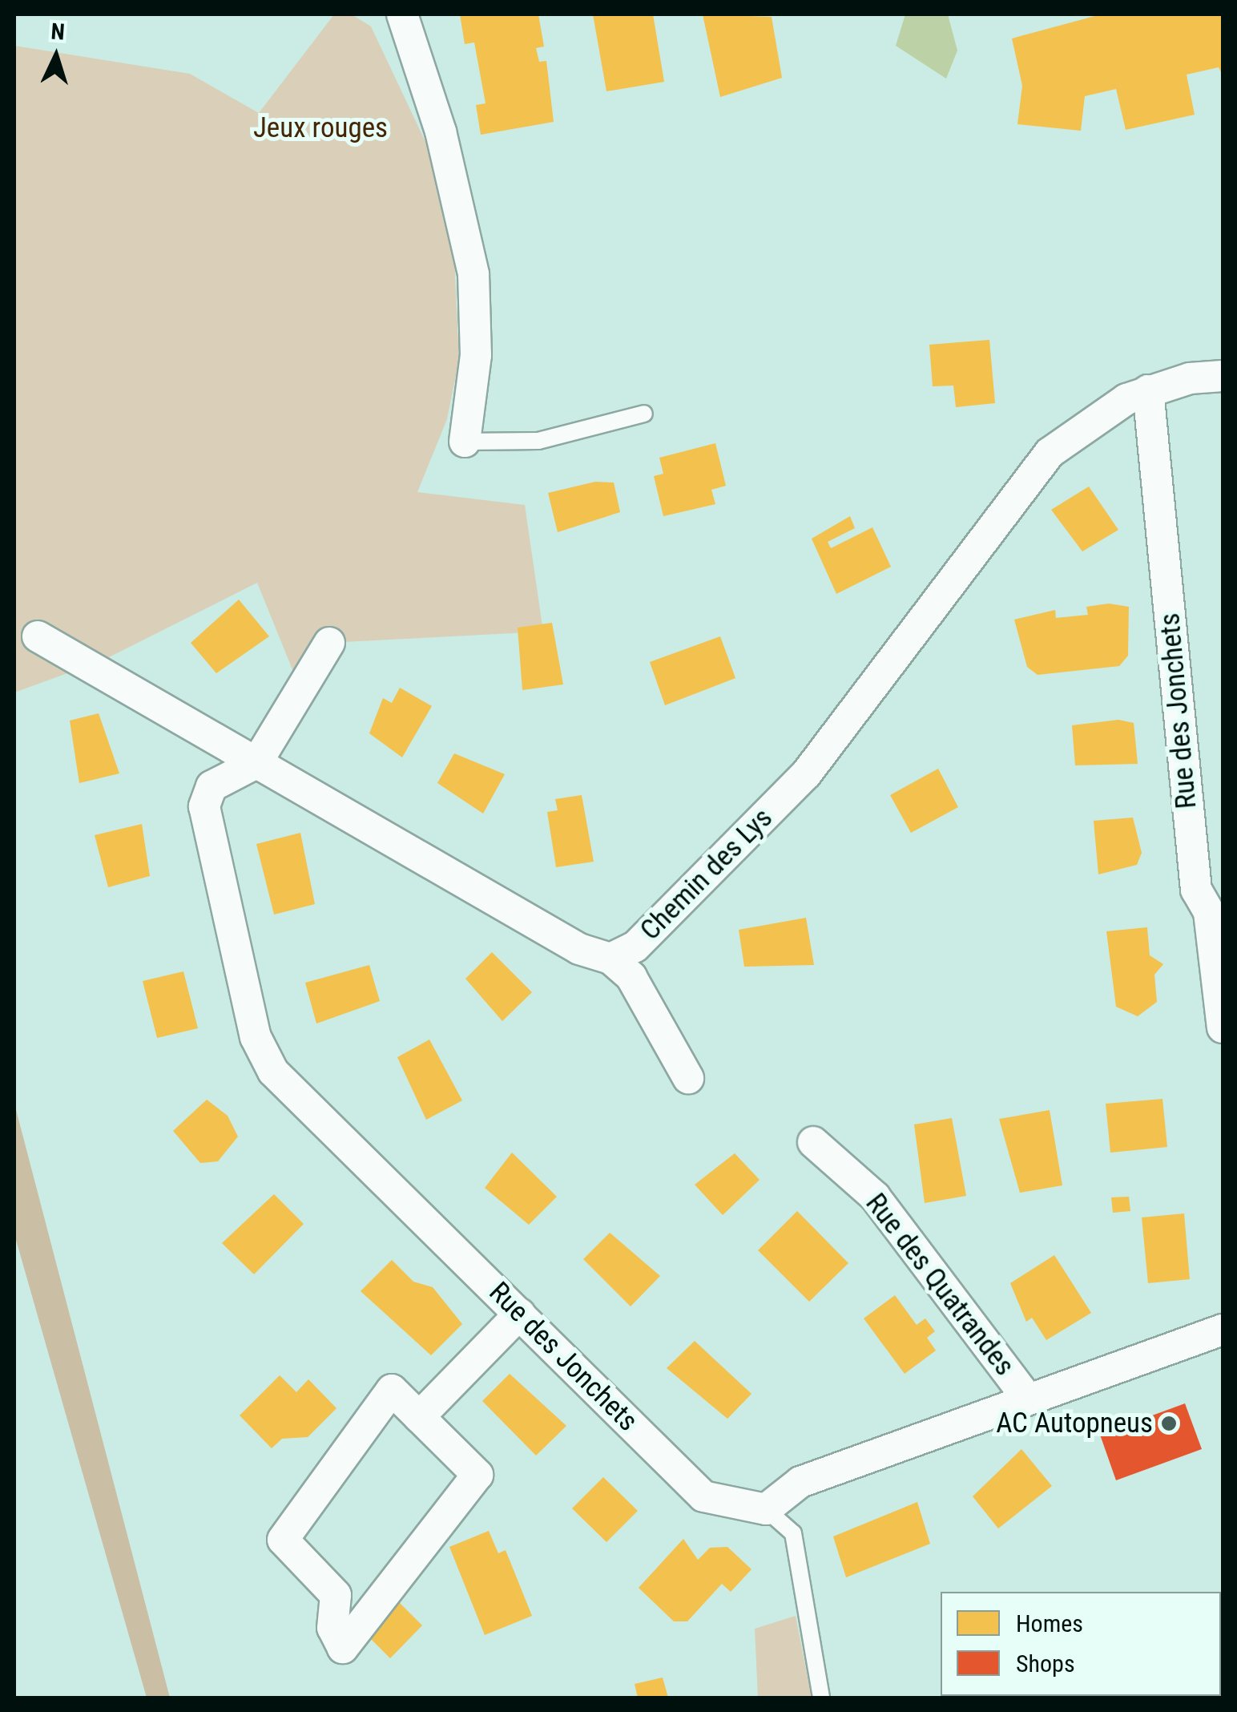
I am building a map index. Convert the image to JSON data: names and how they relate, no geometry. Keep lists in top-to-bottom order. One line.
{"streets":{"street":["Rue des Jonchets","Chemin des Lys","Rue des Quatrandes"]},"crossings":[["Rue des Jonchets","Chemin des Lys"]],"parks":["Jeux rouges"],"places":["AC Autopneus"],"legend":["Homes","Shops"],"north":"top"}
